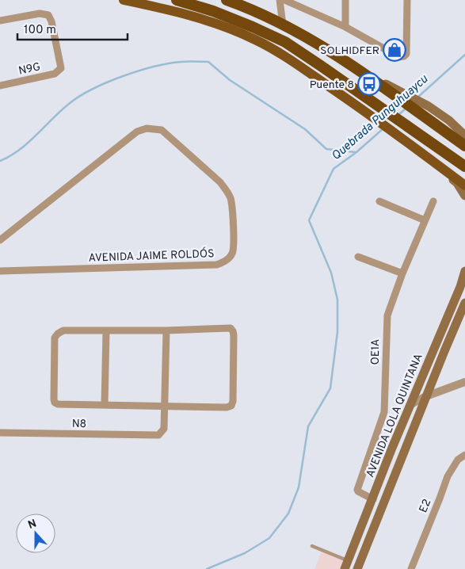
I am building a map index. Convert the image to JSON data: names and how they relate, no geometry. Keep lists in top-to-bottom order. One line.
{"streets":{"main road":["AVENIDA LOLA QUINTANA"],"street":["N9G","AVENIDA JAIME ROLDÓS","OE1A","N8","E2"]},"crossings":[["OE1A","AVENIDA LOLA QUINTANA"]],"water":["Quebrada Punguhuaycu"],"places":{"shop":["SOLHIDFER"],"bus stop":["Puente 8"]},"scale_bar":"100 m","north":"top"}
